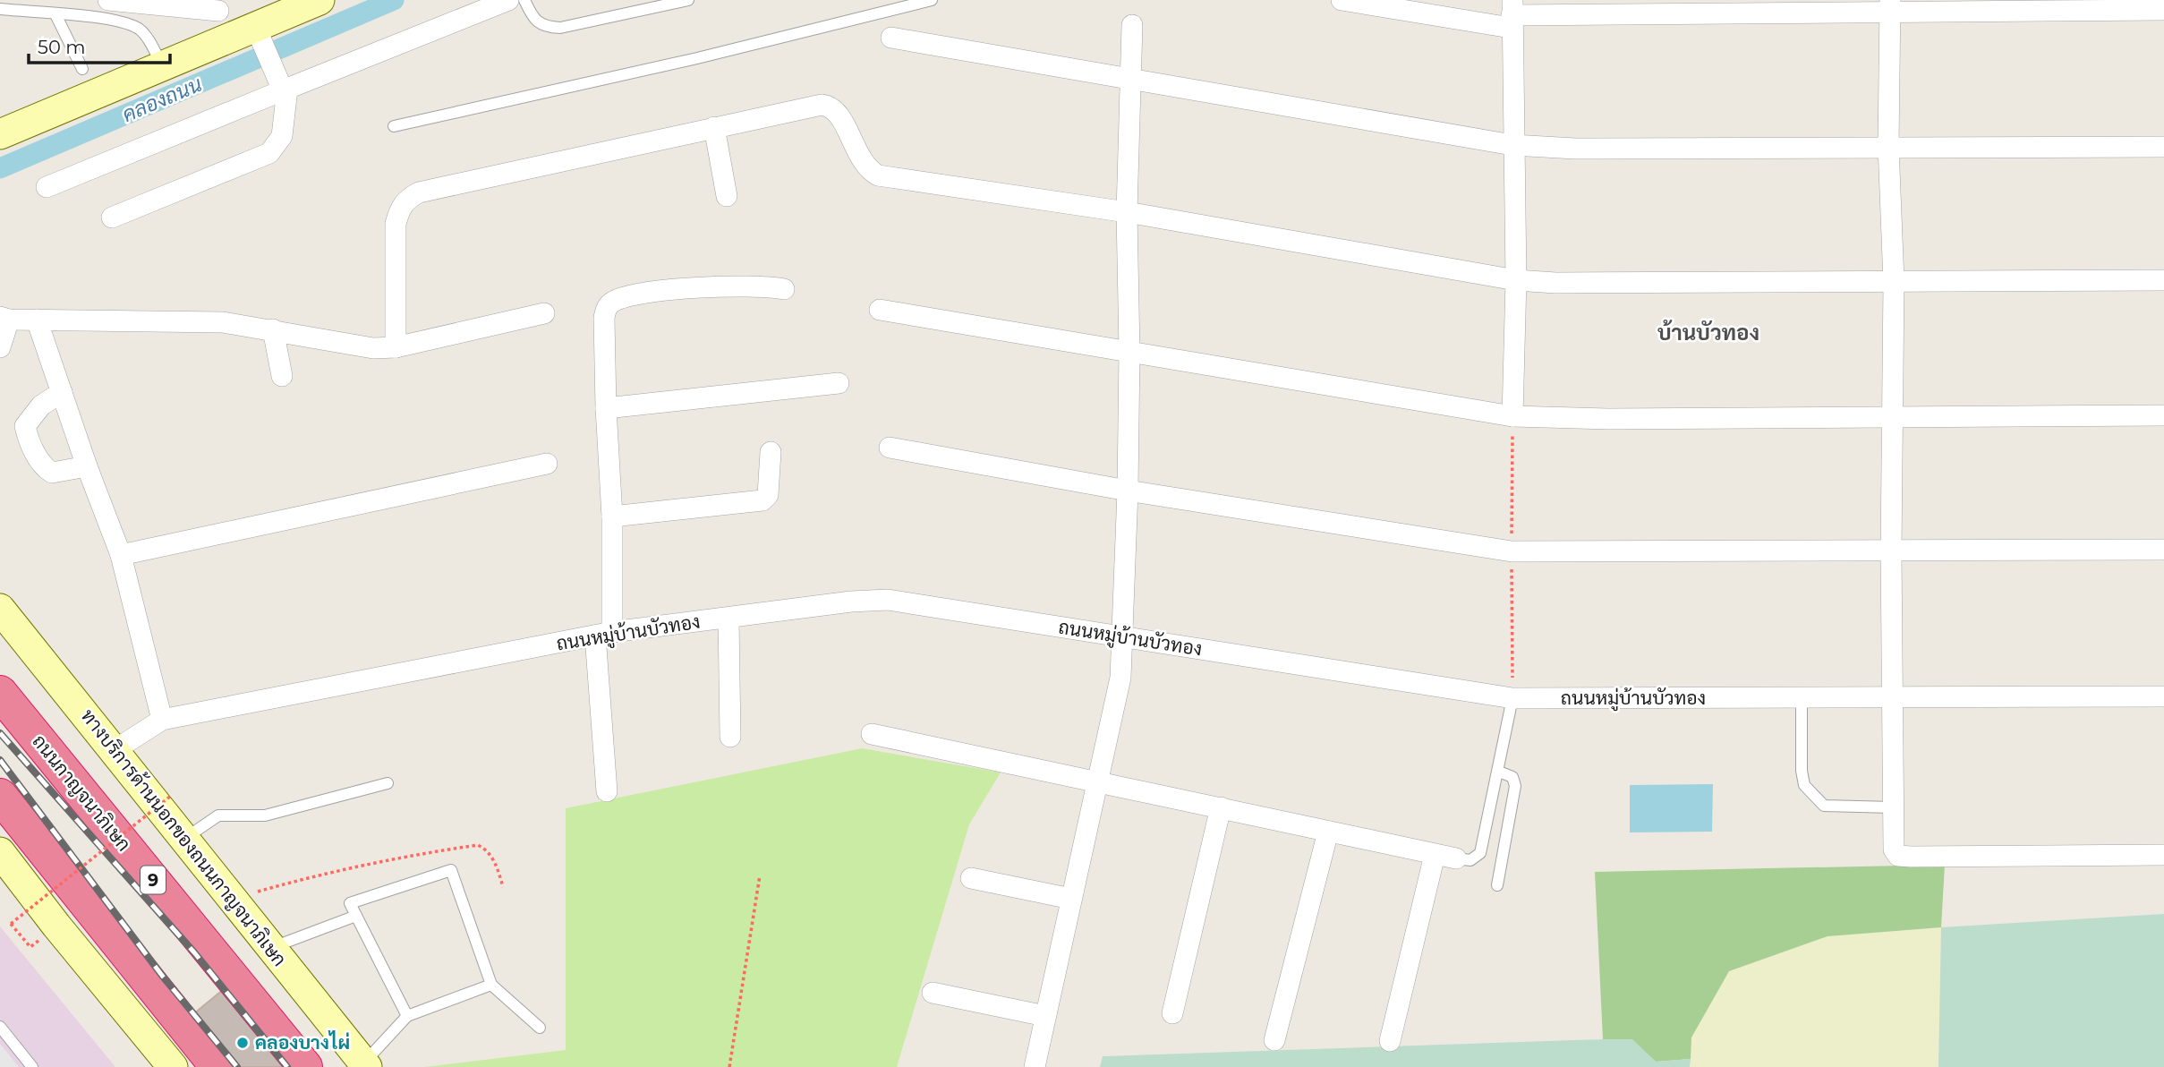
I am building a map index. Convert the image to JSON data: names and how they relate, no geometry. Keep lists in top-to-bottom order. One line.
{"streets":{"highway":["ถนนกาญจนาภิเษก","9"],"main road":["ทางบริการด้านนอกของถนนกาญจนาภิเษก"],"street":["ถนนหมู่บ้านบัวทอง"]},"crossings":[["ถนนหมู่บ้านบัวทอง","ทางบริการด้านนอกของถนนกาญจนาภิเษก"]],"districts":["บ้านบัวทอง"],"water":["คลองถนน"],"places":["คลองบางไผ่"],"scale_bar":"50 m"}
